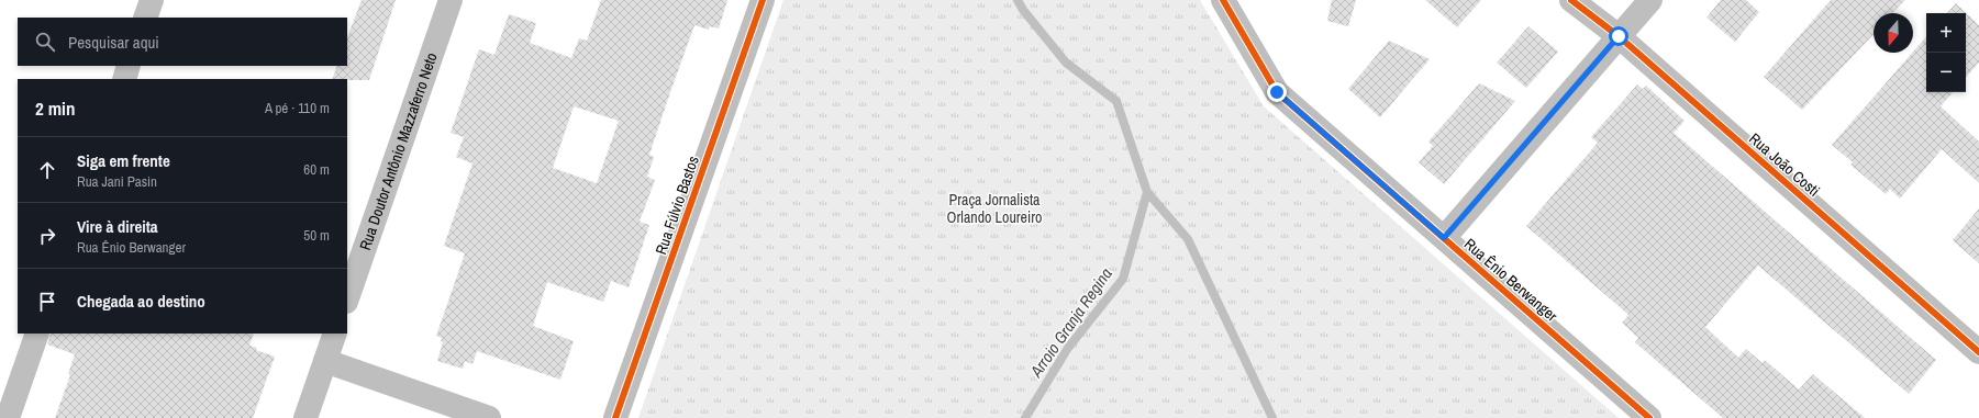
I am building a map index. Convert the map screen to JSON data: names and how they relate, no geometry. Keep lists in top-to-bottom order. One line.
{"streets":{"street":["Rua Doutor Antônio Mazzaferro Neto","Rua João Costi","Rua Fúlvio Bastos","Rua Ênio Berwanger"]},"water":["Arroio Granja Regina"],"parks":["Praça Jornalista Orlando Loureiro"],"north":"bottom","page":{"map_buttons":["+","−"],"search":"Pesquisar aqui","heading":["2 min","A pé · 110 m"],"list":[["Siga em frente","Rua Jani Pasin","60 m"],["Vire à direita","Rua Ênio Berwanger","50 m"],"Chegada ao destino"]}}
